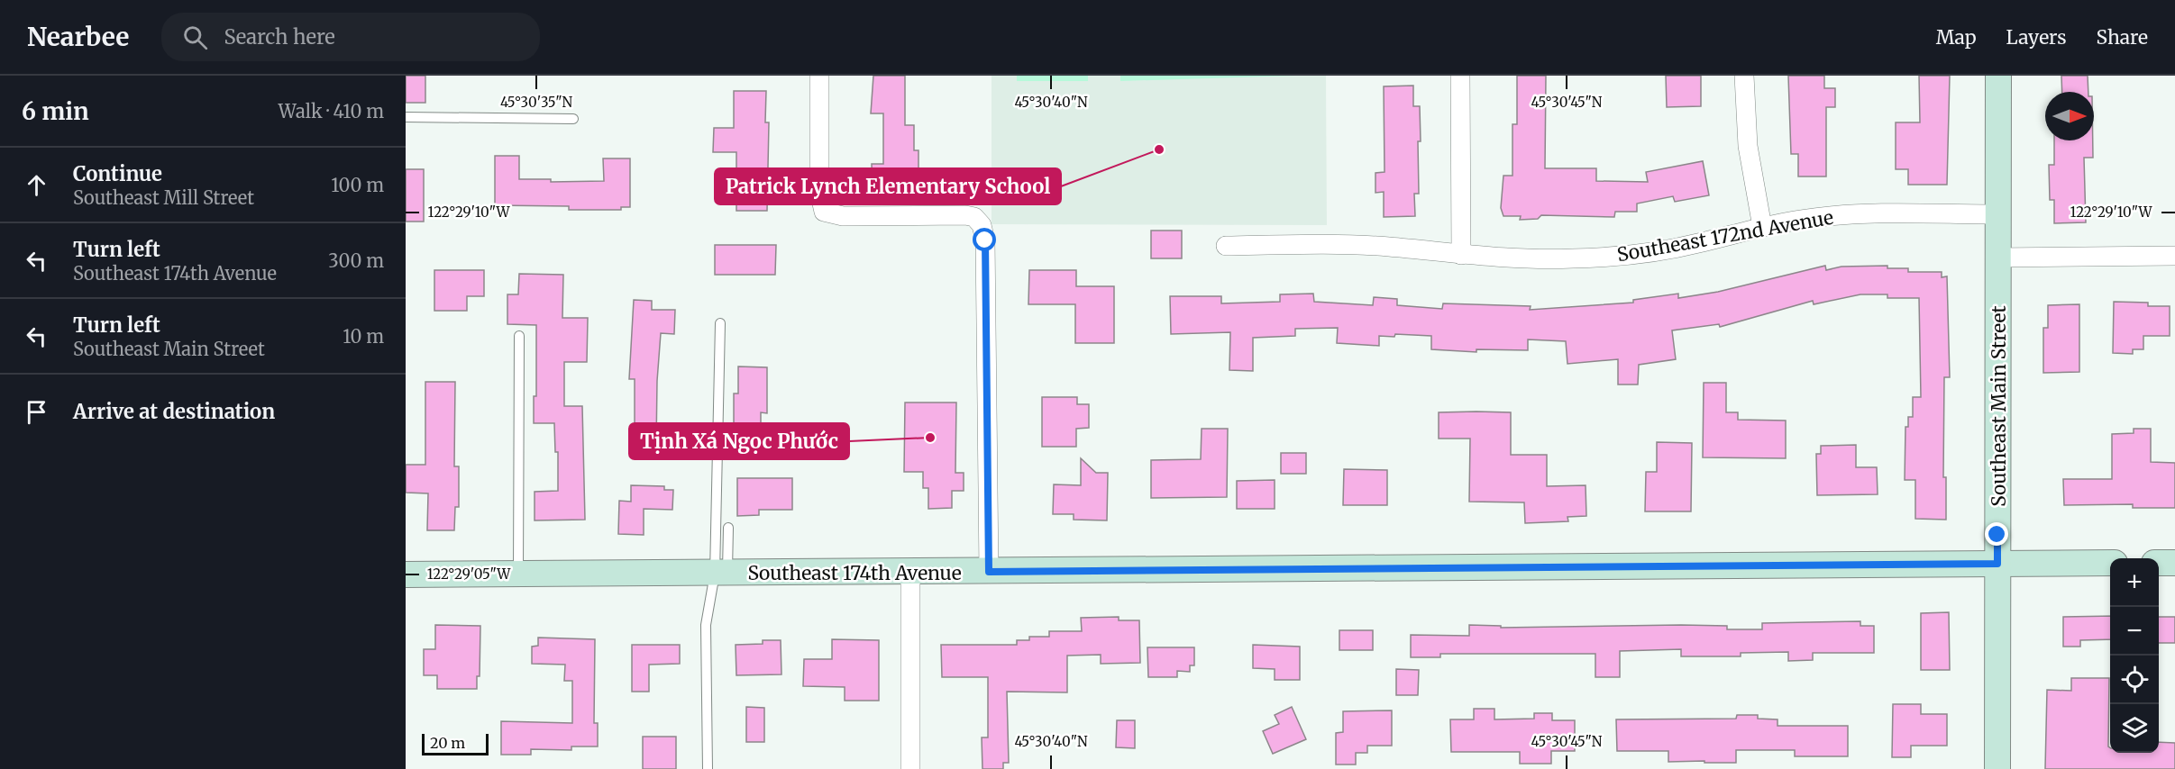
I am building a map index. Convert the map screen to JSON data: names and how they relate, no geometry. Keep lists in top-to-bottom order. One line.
{"streets":{"street":["Southeast 172nd Avenue","Southeast Main Street","Southeast 174th Avenue"]},"crossings":[["Southeast 172nd Avenue","Southeast Main Street"],["Southeast Main Street","Southeast 174th Avenue"]],"places":["Patrick Lynch Elementary School","Tịnh Xá Ngọc Phước"],"scale_bar":"20 m","north":"right","page":{"header":"Nearbee","search":"Search here","nav":["Map","Layers","Share"],"heading":["6 min","Walk · 410 m"],"list":[["Continue","Southeast Mill Street","100 m"],["Turn left","Southeast 174th Avenue","300 m"],["Turn left","Southeast Main Street","10 m"],"Arrive at destination"],"map_buttons":["+","−"],"scale":"20 m"},"coordinates":["45°30'35\"N","45°30'40\"N","45°30'45\"N","122°29'10\"W","122°29'05\"W"]}
